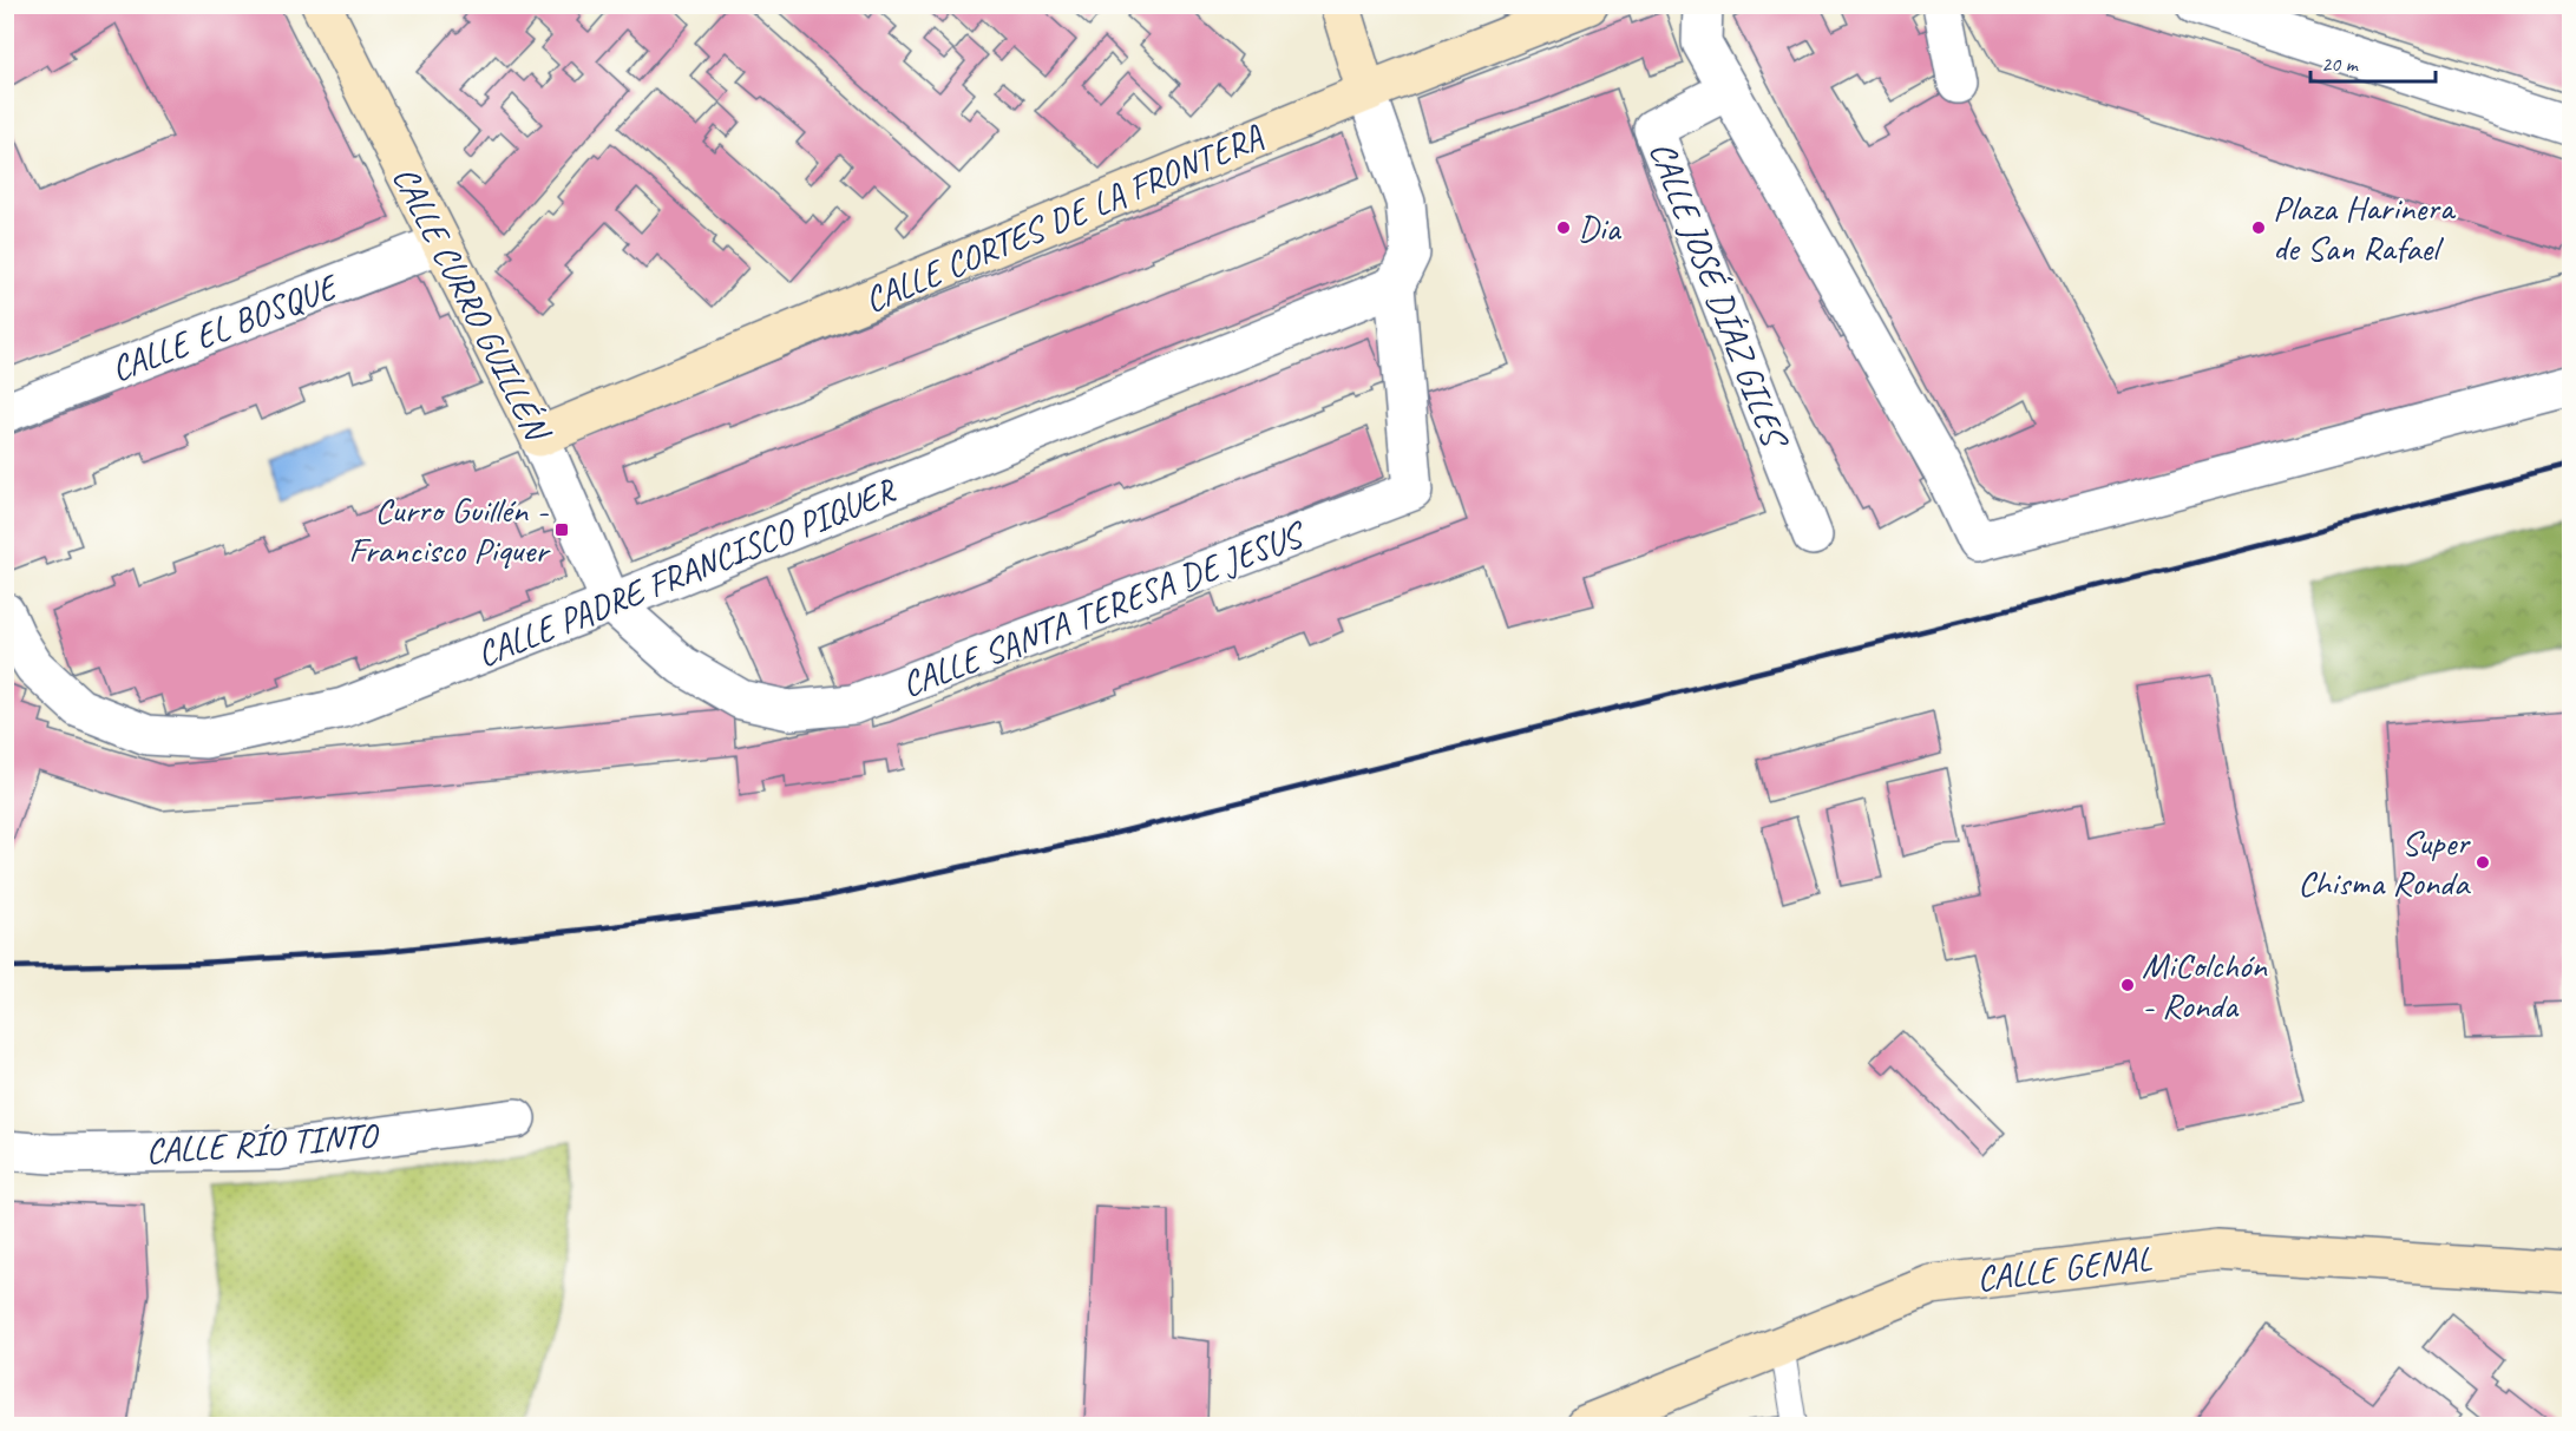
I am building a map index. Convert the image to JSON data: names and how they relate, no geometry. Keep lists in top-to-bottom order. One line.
{"streets":{"street":["CALLE CORTES DE LA FRONTERA","CALLE JOSÉ DÍAZ GILES","CALLE CURRO GUILLÉN","CALLE EL BOSQUE","CALLE PADRE FRANCISCO PIQUER","CALLE SANTA TERESA DE JESUS","CALLE RÍO TINTO","CALLE GENAL"]},"crossings":[["CALLE CORTES DE LA FRONTERA","CALLE CURRO GUILLÉN"],["CALLE CURRO GUILLÉN","CALLE EL BOSQUE"],["CALLE CURRO GUILLÉN","CALLE PADRE FRANCISCO PIQUER"],["CALLE CURRO GUILLÉN","CALLE SANTA TERESA DE JESUS"],["CALLE PADRE FRANCISCO PIQUER","CALLE SANTA TERESA DE JESUS"]],"places":{"other":["Dia","Plaza Harinera de San Rafael","Super Chisma Ronda","MiColchón - Ronda"],"transit":["Curro Guillén - Francisco Piquer"]},"scale_bar":"20 m"}
